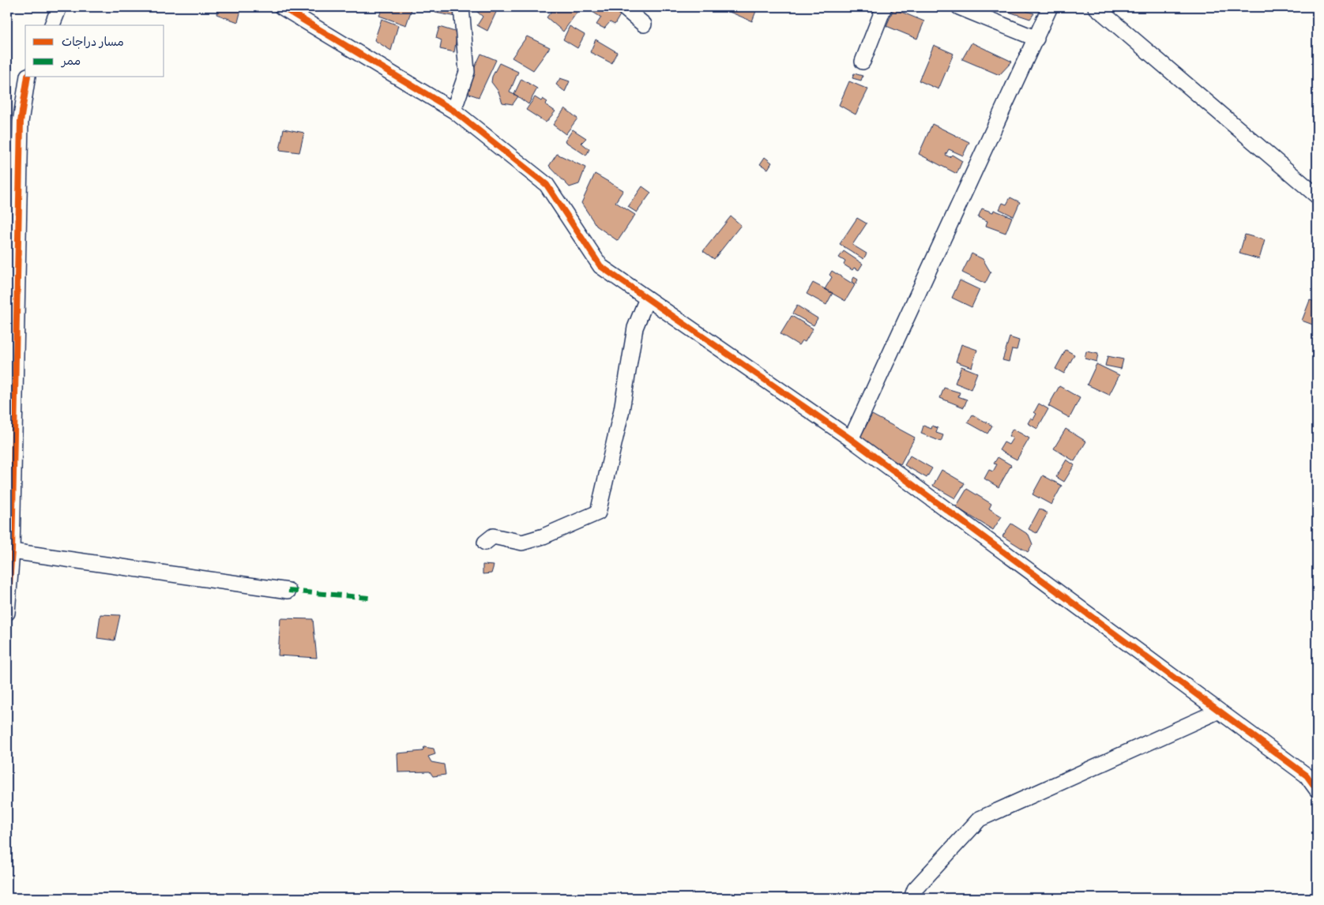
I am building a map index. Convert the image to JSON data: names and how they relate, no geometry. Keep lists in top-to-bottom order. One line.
{"legend":["مسار دراجات","ممر"]}
